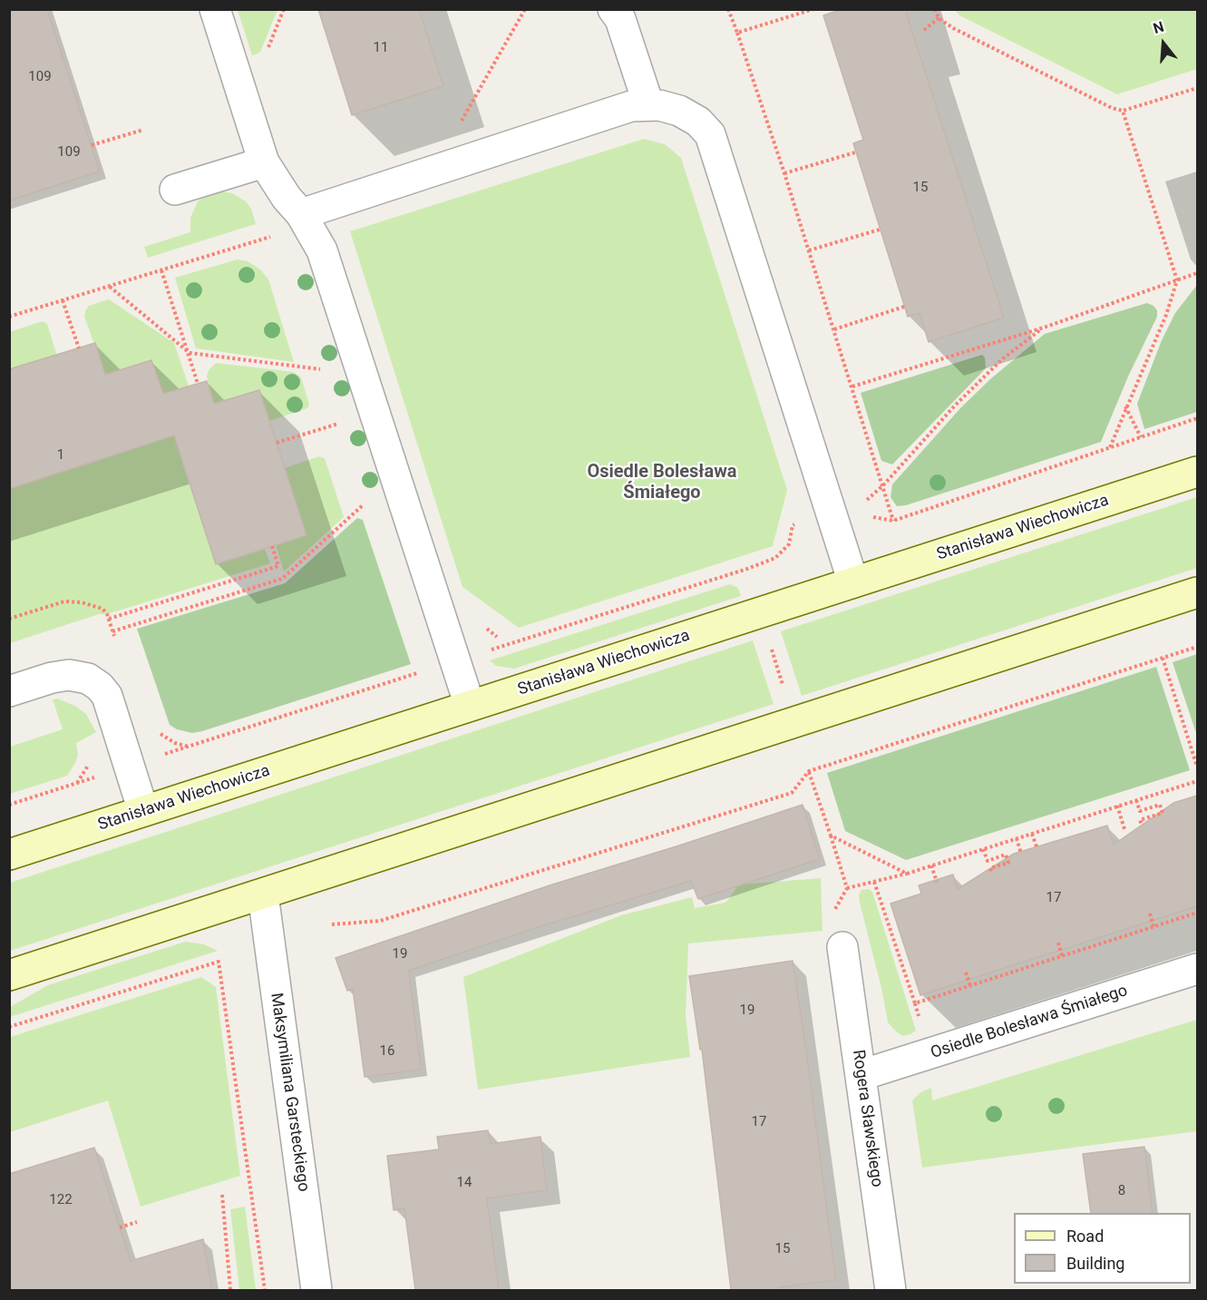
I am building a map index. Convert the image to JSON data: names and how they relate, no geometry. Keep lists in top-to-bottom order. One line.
{"streets":{"street":["Stanisława Wiechowicza","Osiedle Bolesława Śmiałego","Maksymiliana Garsteckiego","Rogera Sławskiego"]},"crossings":[["Osiedle Bolesława Śmiałego","Rogera Sławskiego"]],"districts":["Osiedle Bolesława Śmiałego"],"house_numbers":["11","109","109","15","1","17","19","19","16","17","14","8","122","15"],"legend":["Road","Building"],"north":"top"}
